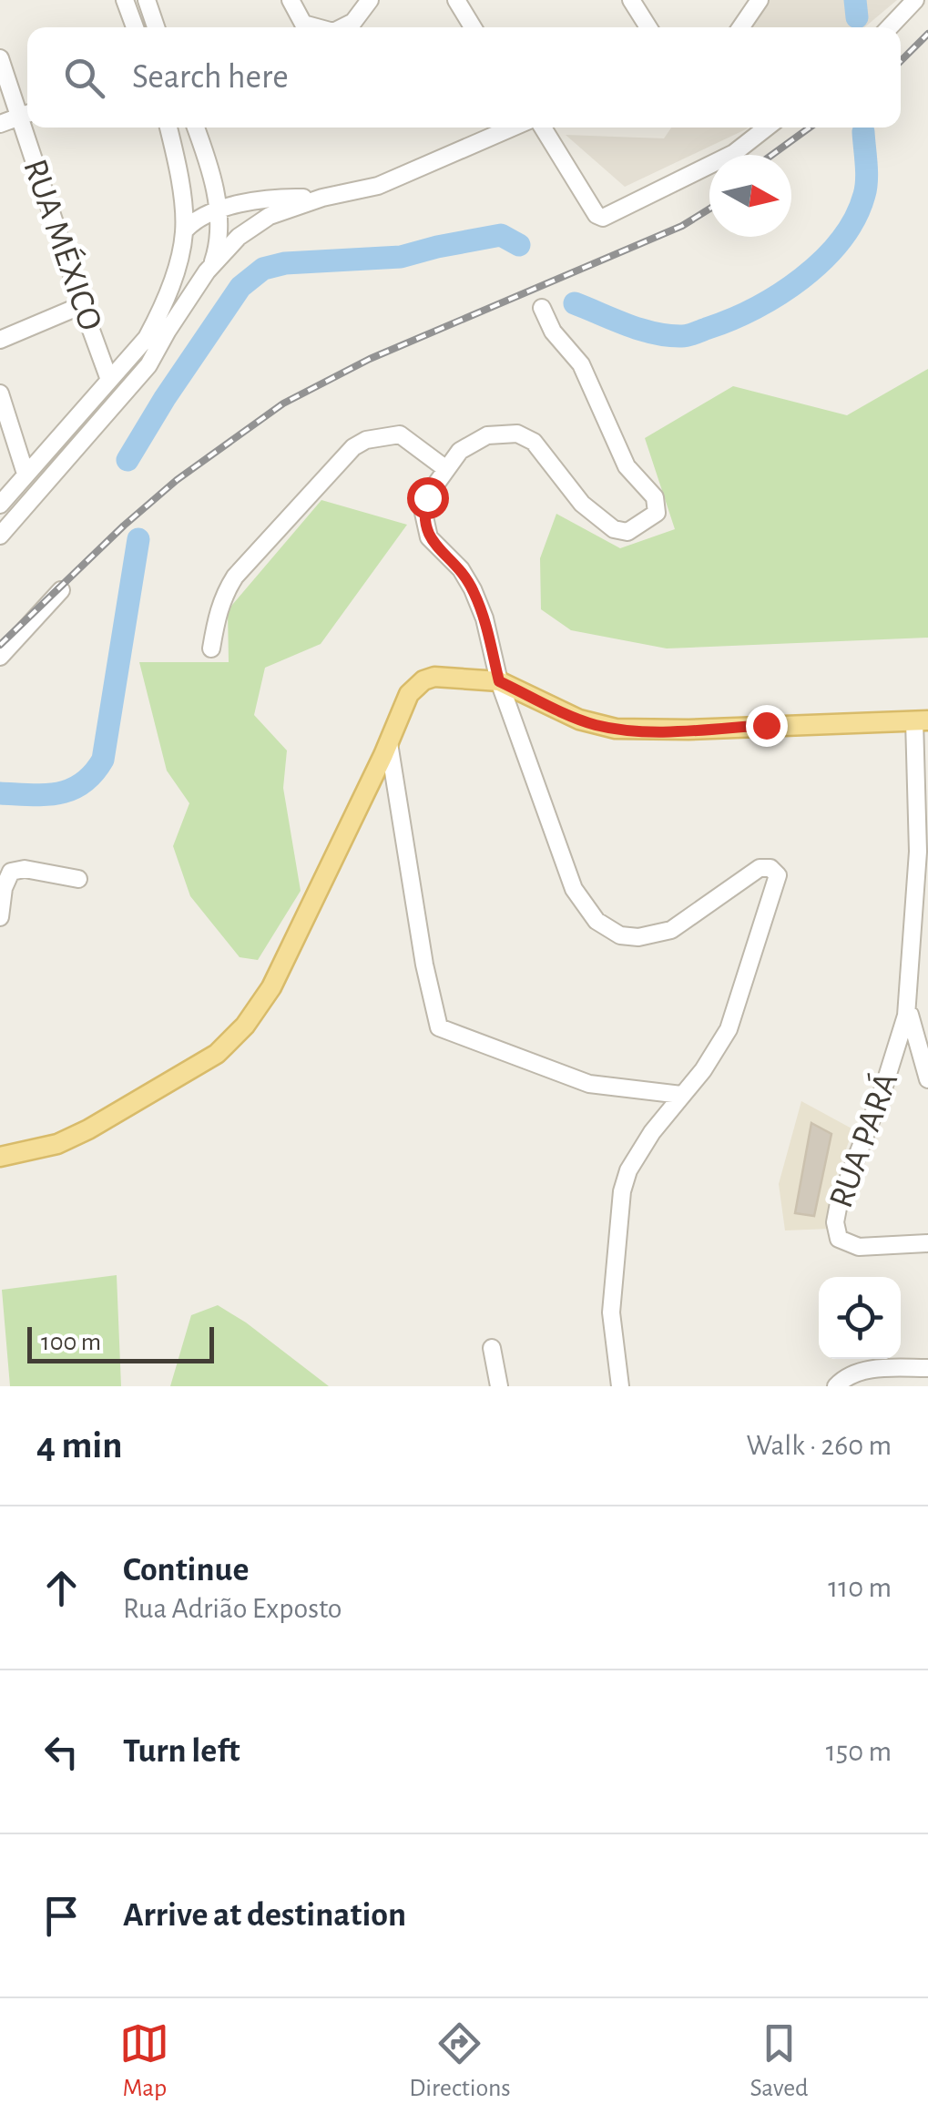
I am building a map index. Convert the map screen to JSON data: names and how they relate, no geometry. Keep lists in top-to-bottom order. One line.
{"streets":{"street":["RUA MÉXICO","RUA PARÁ"]},"scale_bar":"100 m","north":"right","page":{"search":"Search here","scale":"100 m","heading":["4 min","Walk · 260 m"],"list":[["Continue","Rua Adrião Exposto","110 m"],["Turn left","150 m"],"Arrive at destination"],"nav":["Map","Directions","Saved"]}}
